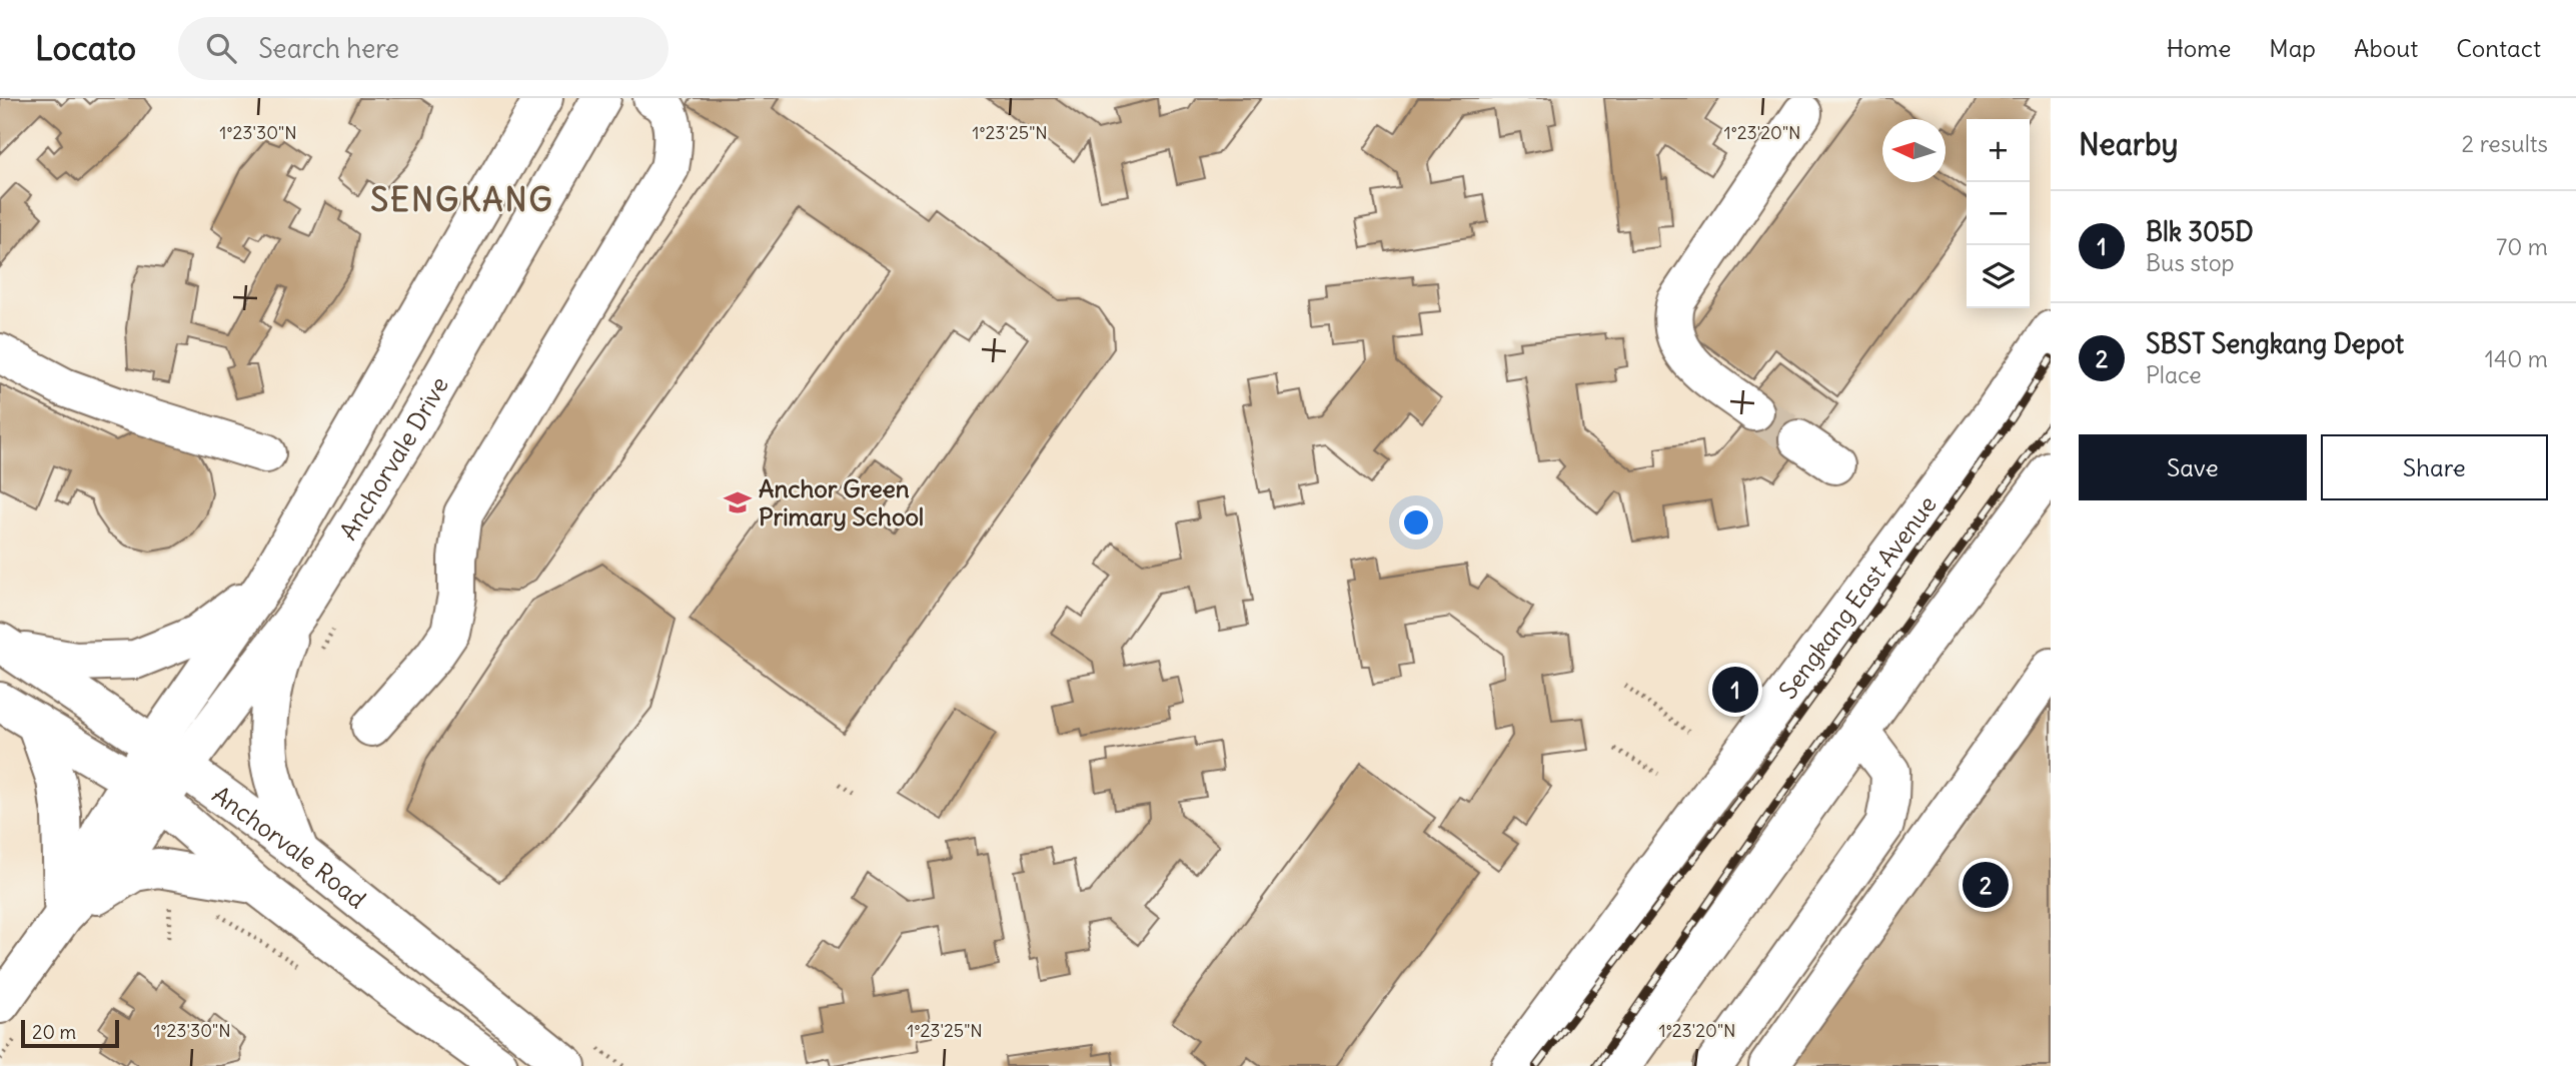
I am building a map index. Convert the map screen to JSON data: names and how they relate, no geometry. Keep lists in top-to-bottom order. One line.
{"streets":{"street":["Anchorvale Drive","Sengkang East Avenue","Anchorvale Road"]},"crossings":[["Anchorvale Drive","Anchorvale Road"]],"districts":["SENGKANG"],"places":{"school or university":["Anchor Green Primary School"]},"scale_bar":"20 m","north":"left","page":{"header":"Locato","search":"Search here","nav":["Home","Map","About","Contact"],"heading":["Nearby","2 results"],"map_buttons":["+","−"],"list":[{"mark":"1","name":"Blk 305D","note":"Bus stop","value":"70 m"},{"mark":"2","name":"SBST Sengkang Depot","note":"Place","value":"140 m"}],"buttons":["Save","Share"],"pins":["1","2"],"scale":"20 m"},"coordinates":["1°23'30\"N","1°23'25\"N","1°23'20\"N"]}
